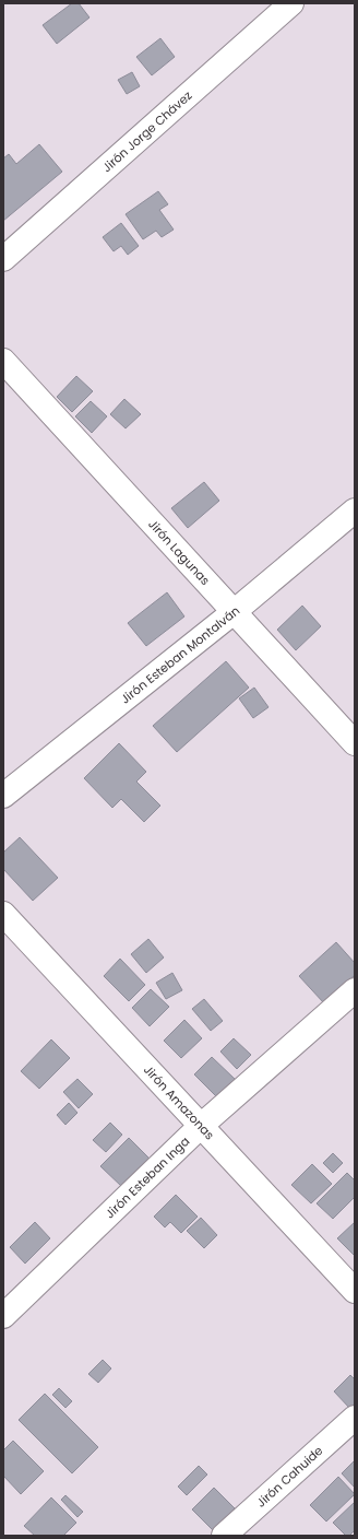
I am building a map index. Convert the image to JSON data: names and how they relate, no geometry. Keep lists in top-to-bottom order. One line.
{"streets":{"street":["Jirón Jorge Chávez","Jirón Lagunas","Jirón Esteban Montalván","Jirón Amazonas","Jirón Esteban Inga","Jirón Cahuide"]},"crossings":[["Jirón Lagunas","Jirón Esteban Montalván"],["Jirón Amazonas","Jirón Esteban Inga"]]}
